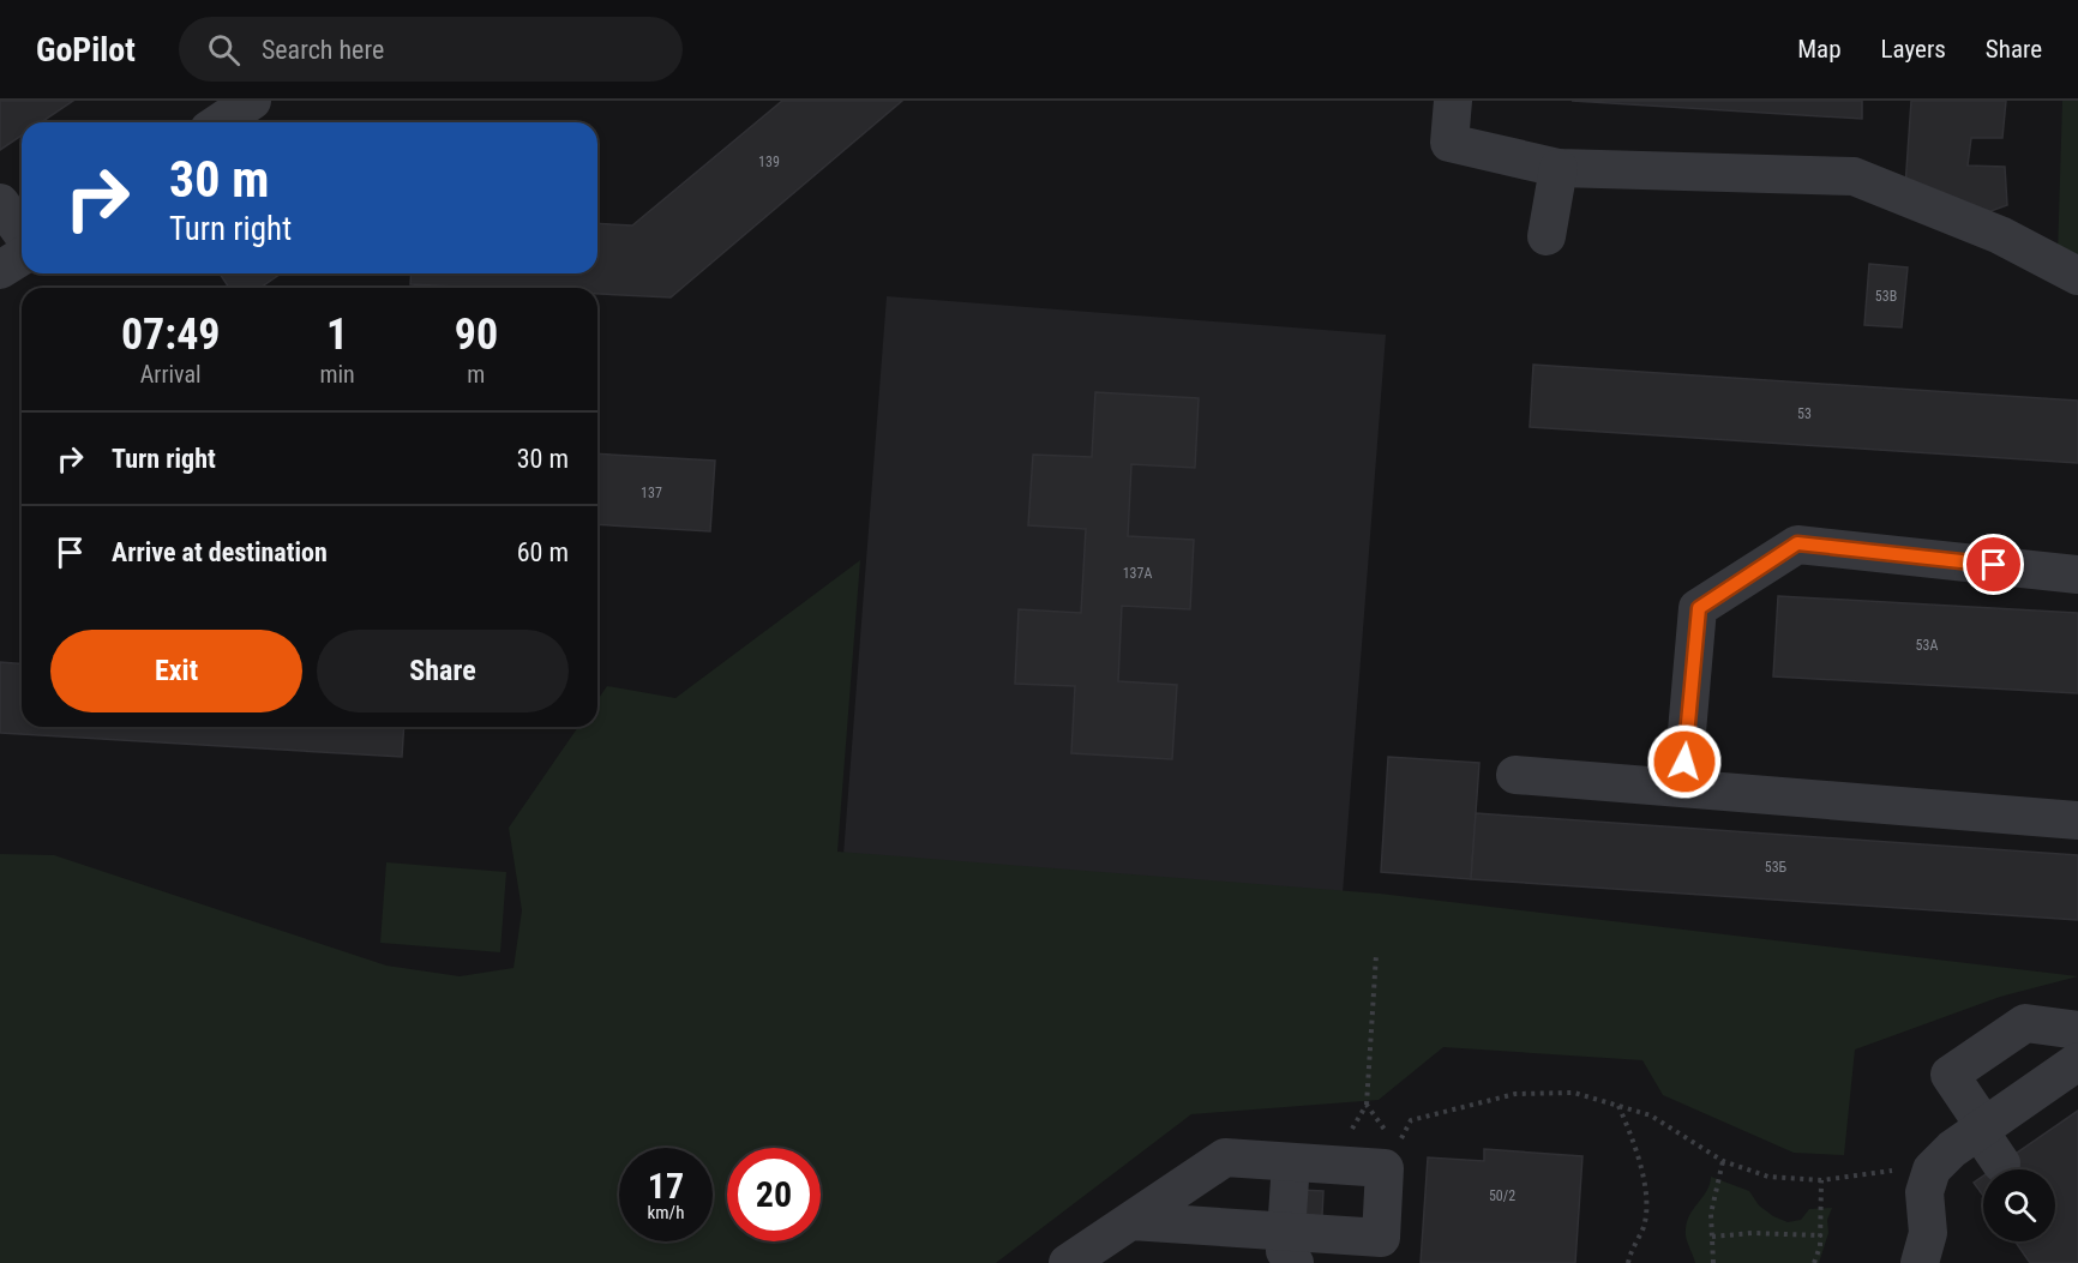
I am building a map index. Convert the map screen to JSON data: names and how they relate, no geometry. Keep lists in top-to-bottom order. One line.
{"house_numbers":["139","53В","53","137","137А","53А","53Б","50/2"],"page":{"header":"GoPilot","search":"Search here","nav":["Map","Layers","Share"],"turn":["30 m","Turn right"],"eta":["07:49","Arrival","1","min","90","m"],"list":[{"name":"Turn right","value":"30 m"},{"name":"Arrive at destination","value":"60 m"}],"buttons":["Exit","Share"],"speed":"17 km/h","limit":"20"}}
